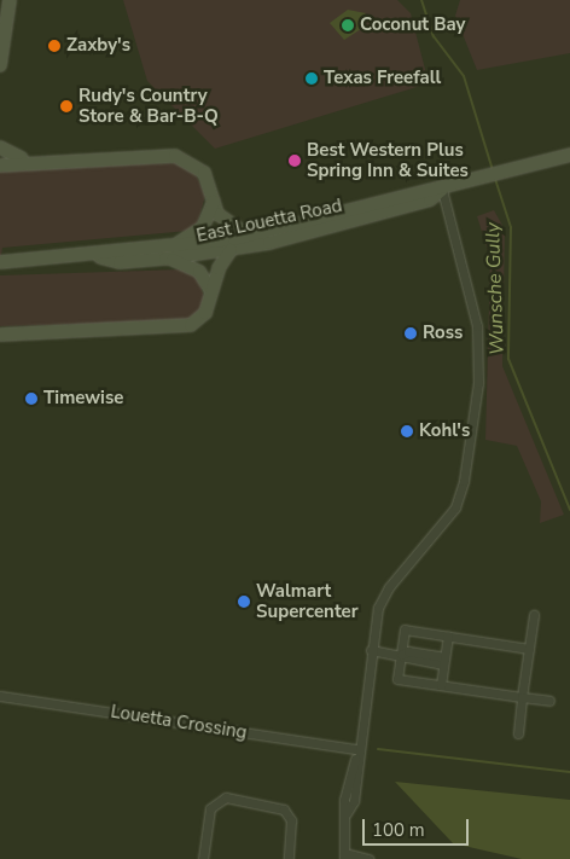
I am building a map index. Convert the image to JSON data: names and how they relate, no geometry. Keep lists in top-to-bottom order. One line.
{"streets":{"main road":["East Louetta Road"],"street":["Louetta Crossing"]},"water":["Wunsche Gully"],"places":["Coconut Bay","Zaxby's","Texas Freefall","Rudy's Country Store & Bar-B-Q","Best Western Plus Spring Inn & Suites","Ross","Timewise","Kohl's","Walmart Supercenter"],"scale_bar":"100 m"}
